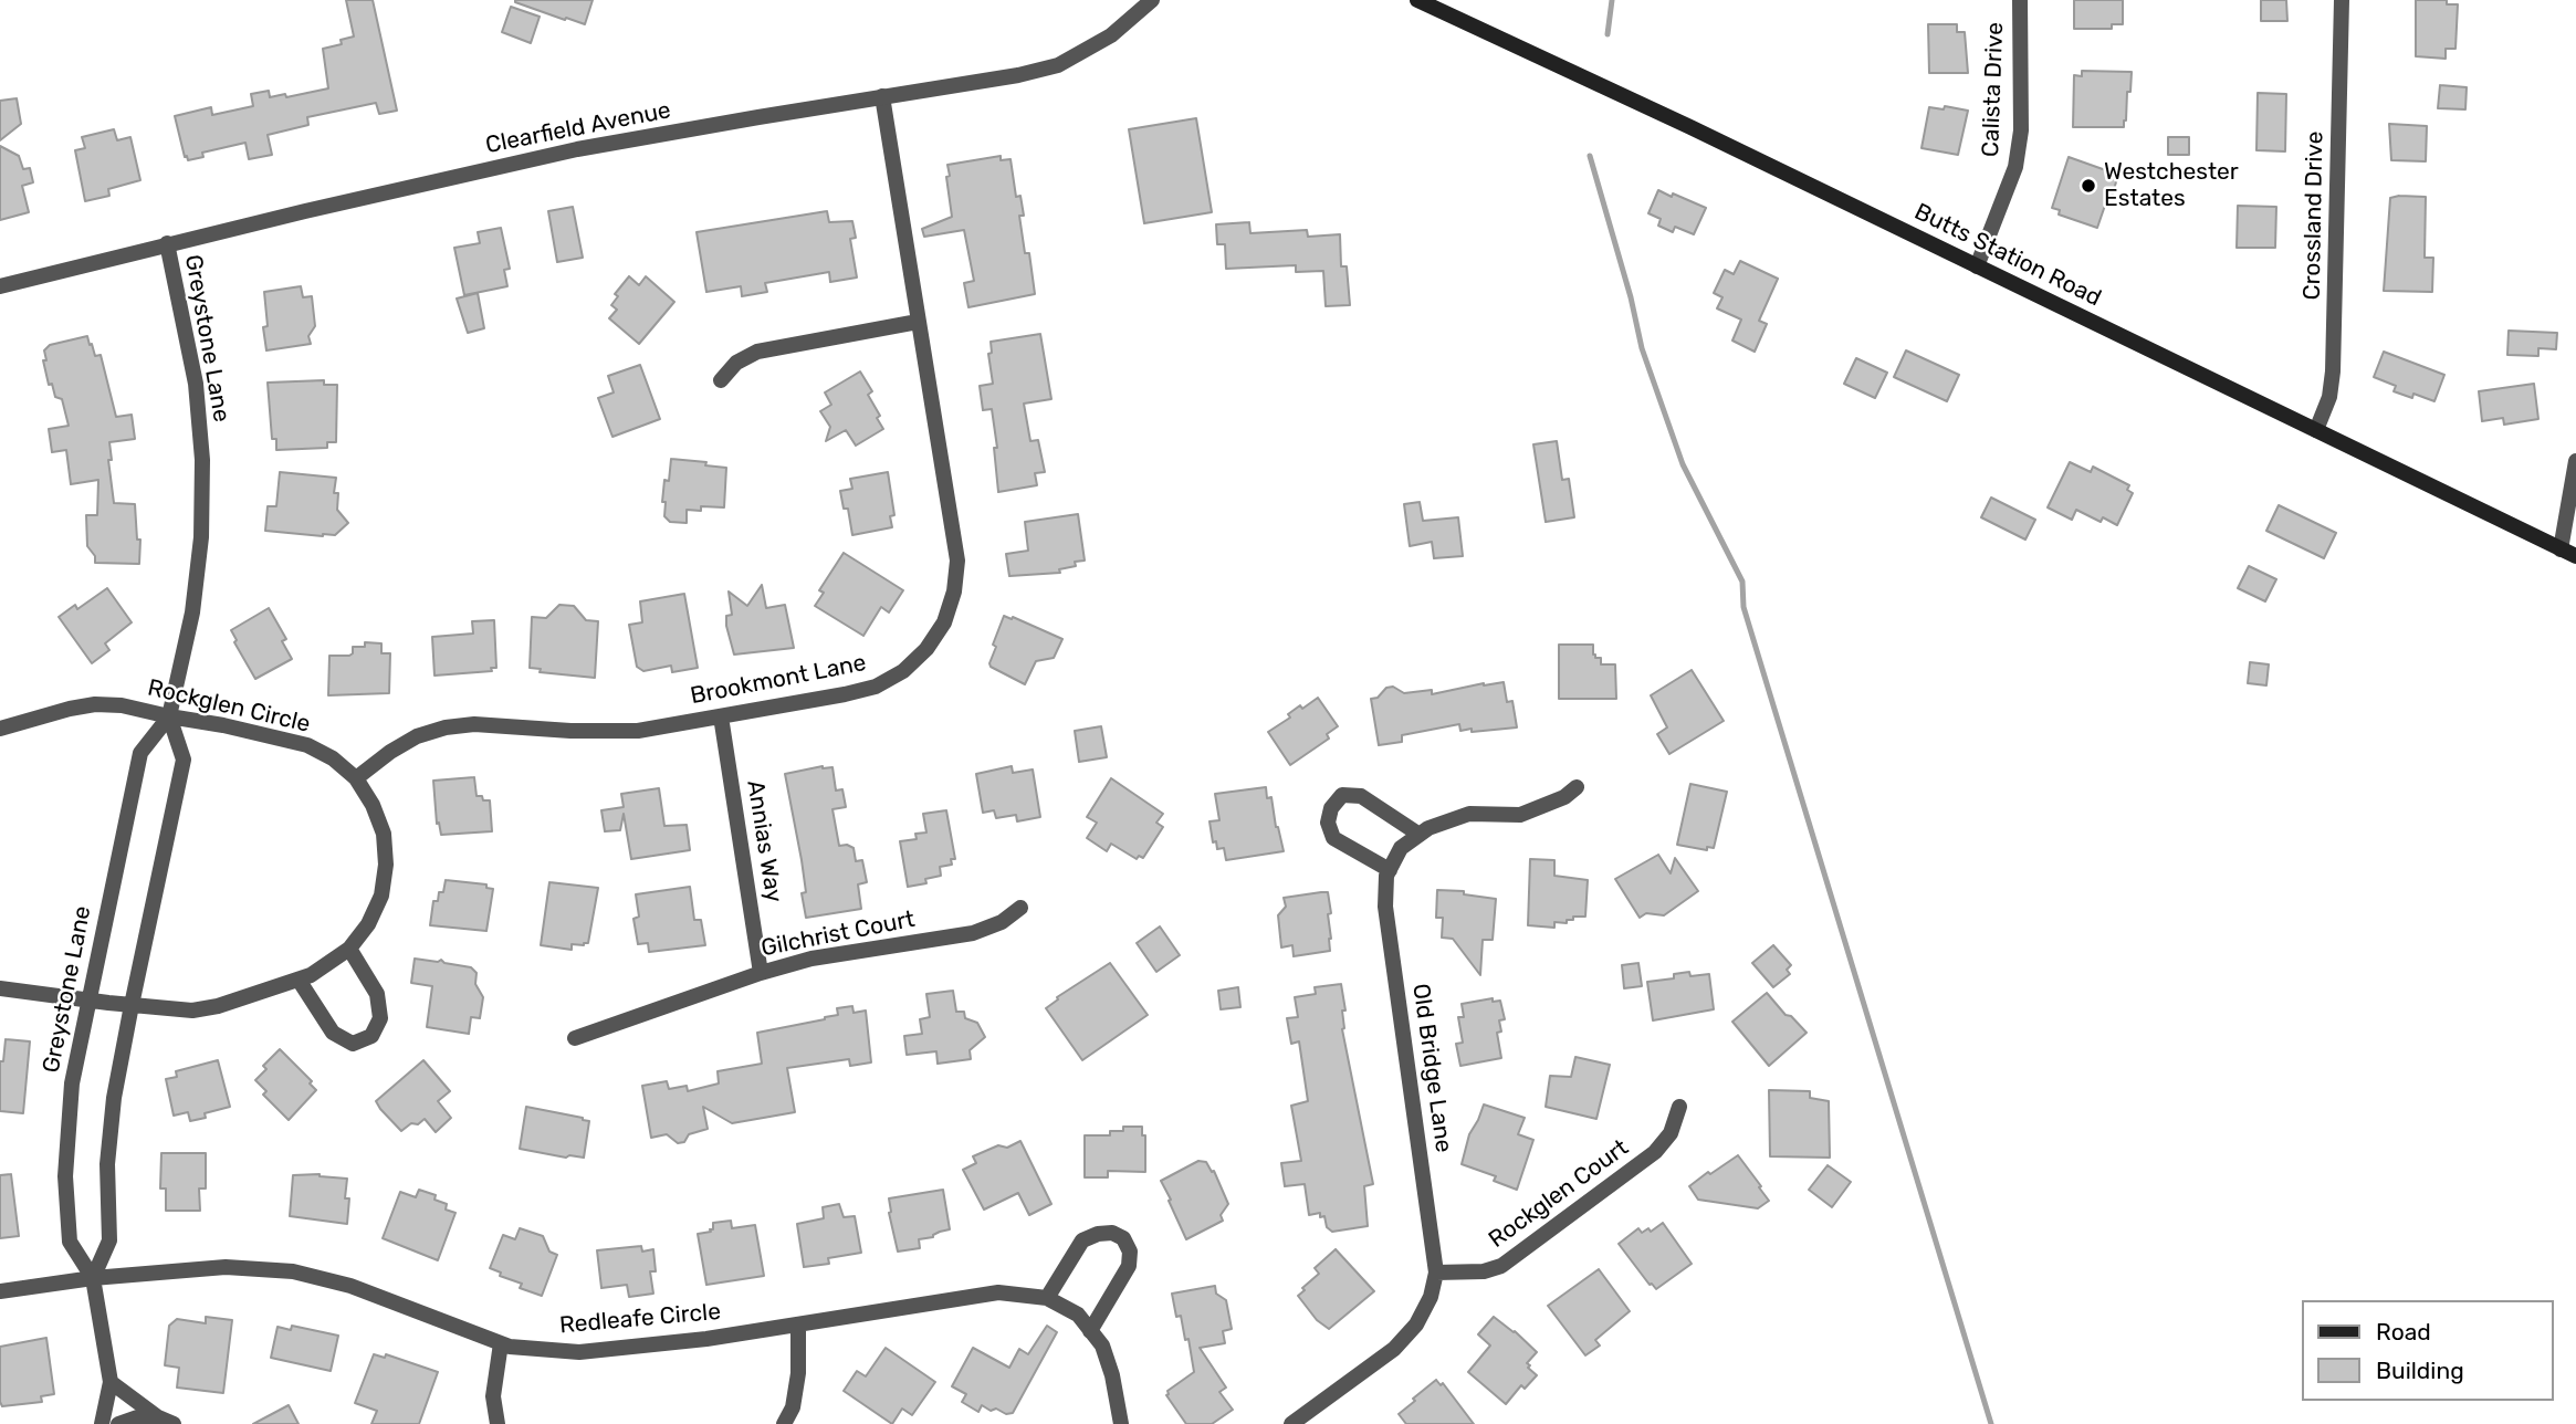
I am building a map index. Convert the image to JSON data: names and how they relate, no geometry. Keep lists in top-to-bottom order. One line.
{"streets":{"main road":["Butts Station Road"],"street":["Calista Drive","Clearfield Avenue","Crossland Drive","Greystone Lane","Brookmont Lane","Rockglen Circle","Annias Way","Gilchrist Court","Old Bridge Lane","Rockglen Court","Redleafe Circle"]},"crossings":[["Calista Drive","Butts Station Road"],["Clearfield Avenue","Greystone Lane"],["Clearfield Avenue","Brookmont Lane"],["Crossland Drive","Butts Station Road"],["Greystone Lane","Rockglen Circle"],["Greystone Lane","Redleafe Circle"],["Brookmont Lane","Rockglen Circle"],["Brookmont Lane","Annias Way"],["Annias Way","Gilchrist Court"],["Old Bridge Lane","Rockglen Court"]],"places":["Westchester Estates"],"legend":["Road","Building"]}
